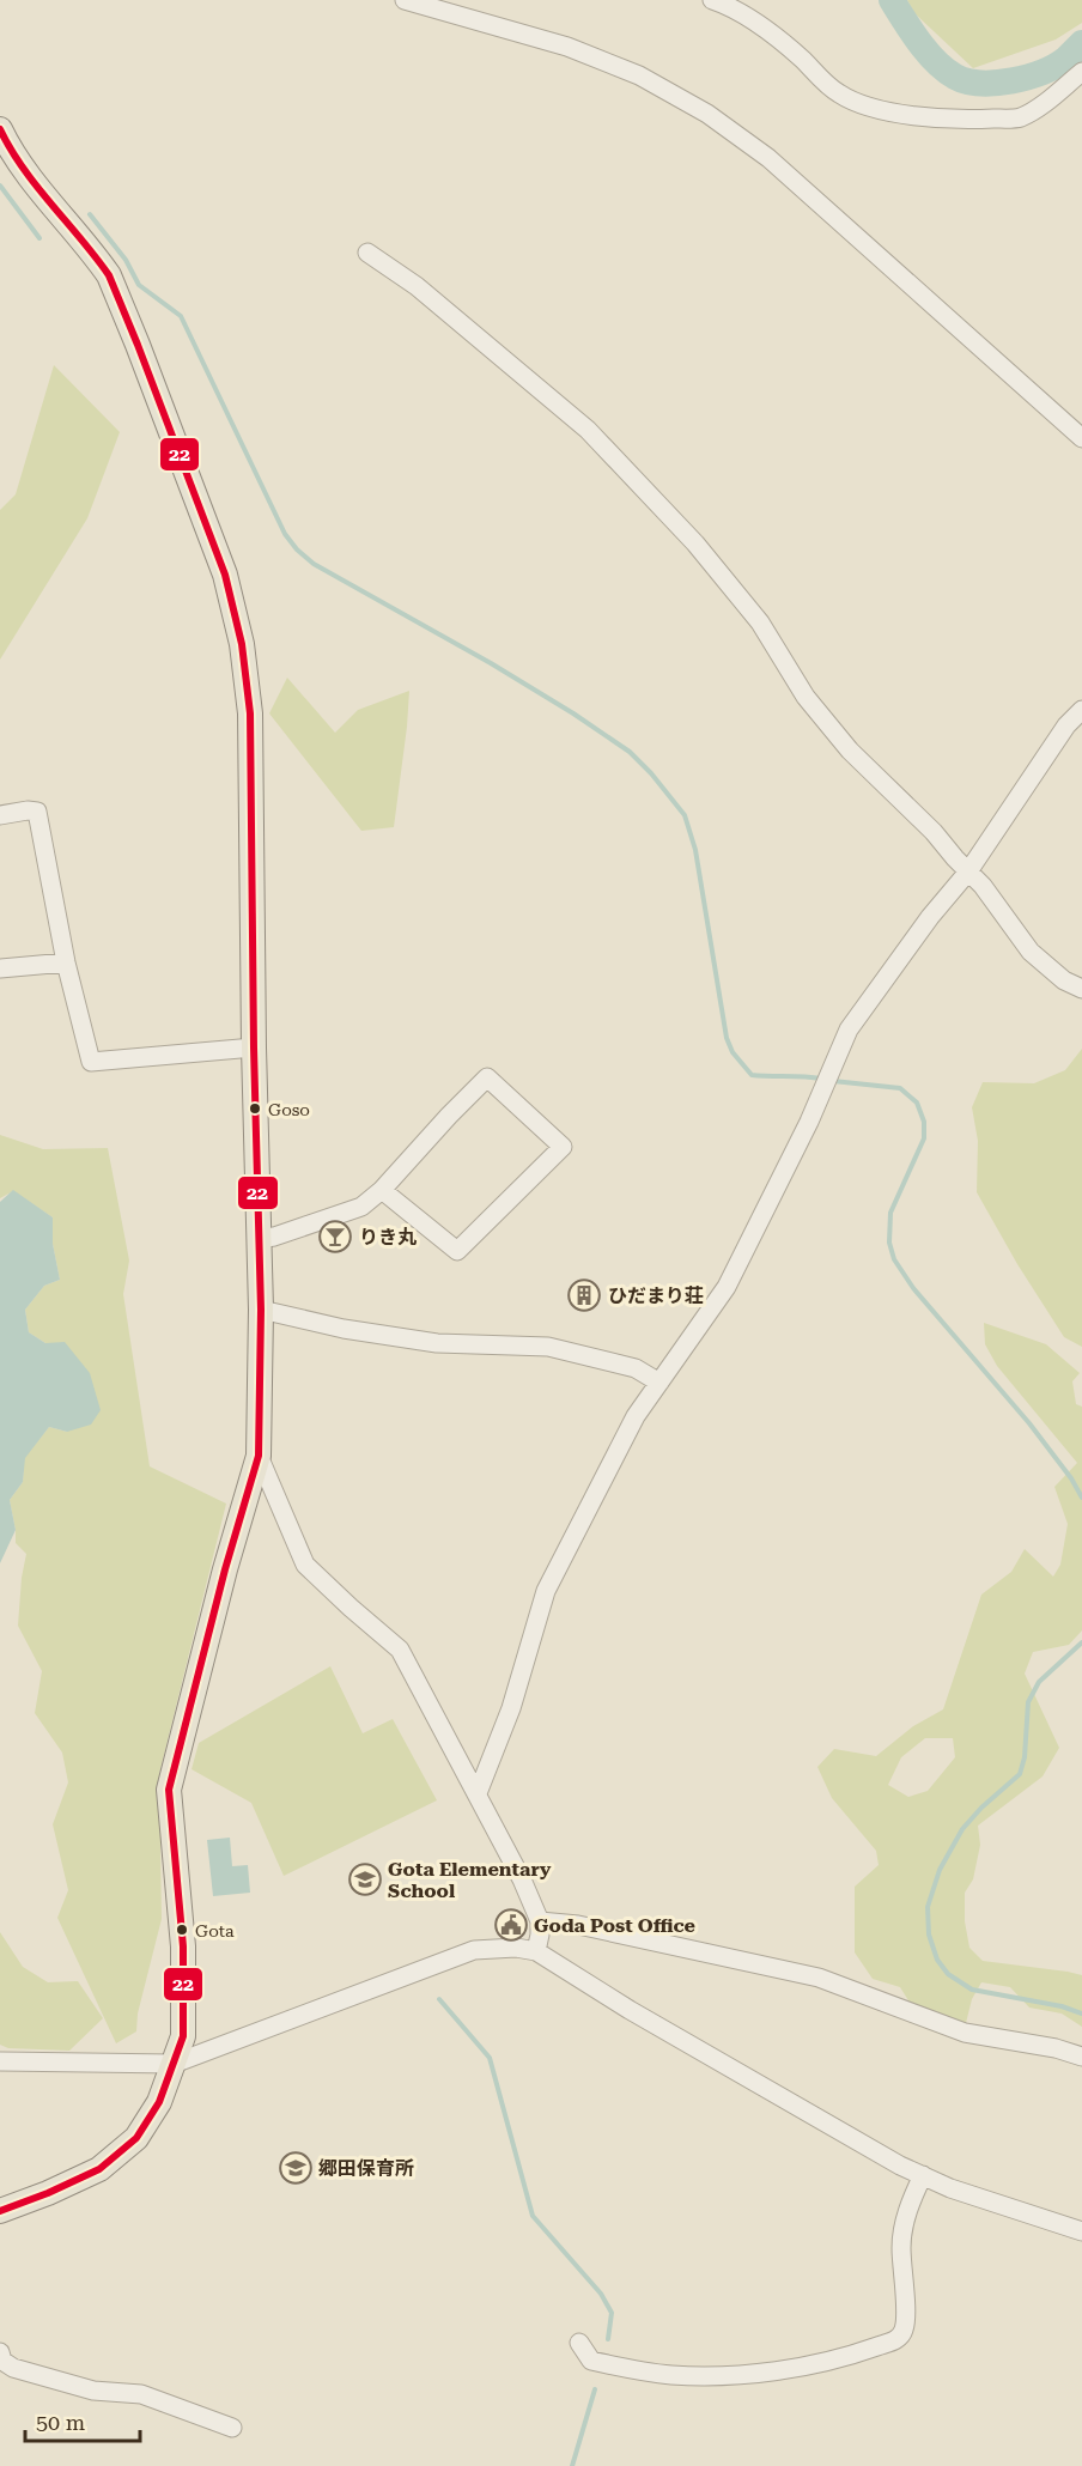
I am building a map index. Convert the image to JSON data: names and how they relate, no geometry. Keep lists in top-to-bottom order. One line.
{"places":{"other":["Goso","Gota"],"bar":["りき丸"],"building":["ひだまり荘"],"school or university":["Gota Elementary School","郷田保育所"],"public building":["Goda Post Office"]},"lines":["transit line 22"],"scale_bar":"50 m"}
